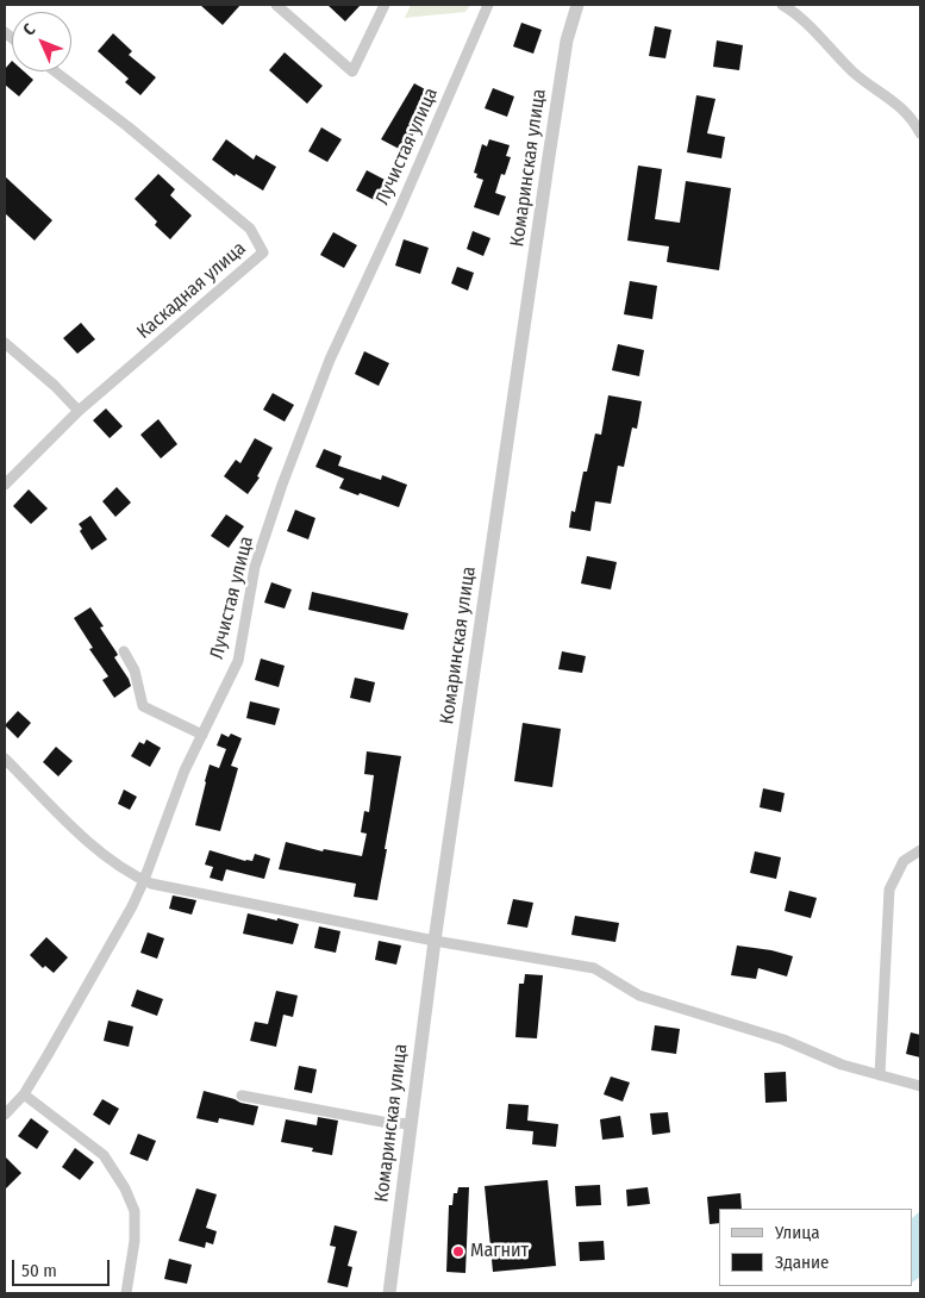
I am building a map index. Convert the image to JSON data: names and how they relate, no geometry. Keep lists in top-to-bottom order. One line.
{"streets":{"street":["Лучистая улица","Комаринская улица","Каскадная улица"]},"places":["Магнит"],"legend":["Улица","Здание"],"scale_bar":"50 m","north":"top left"}
